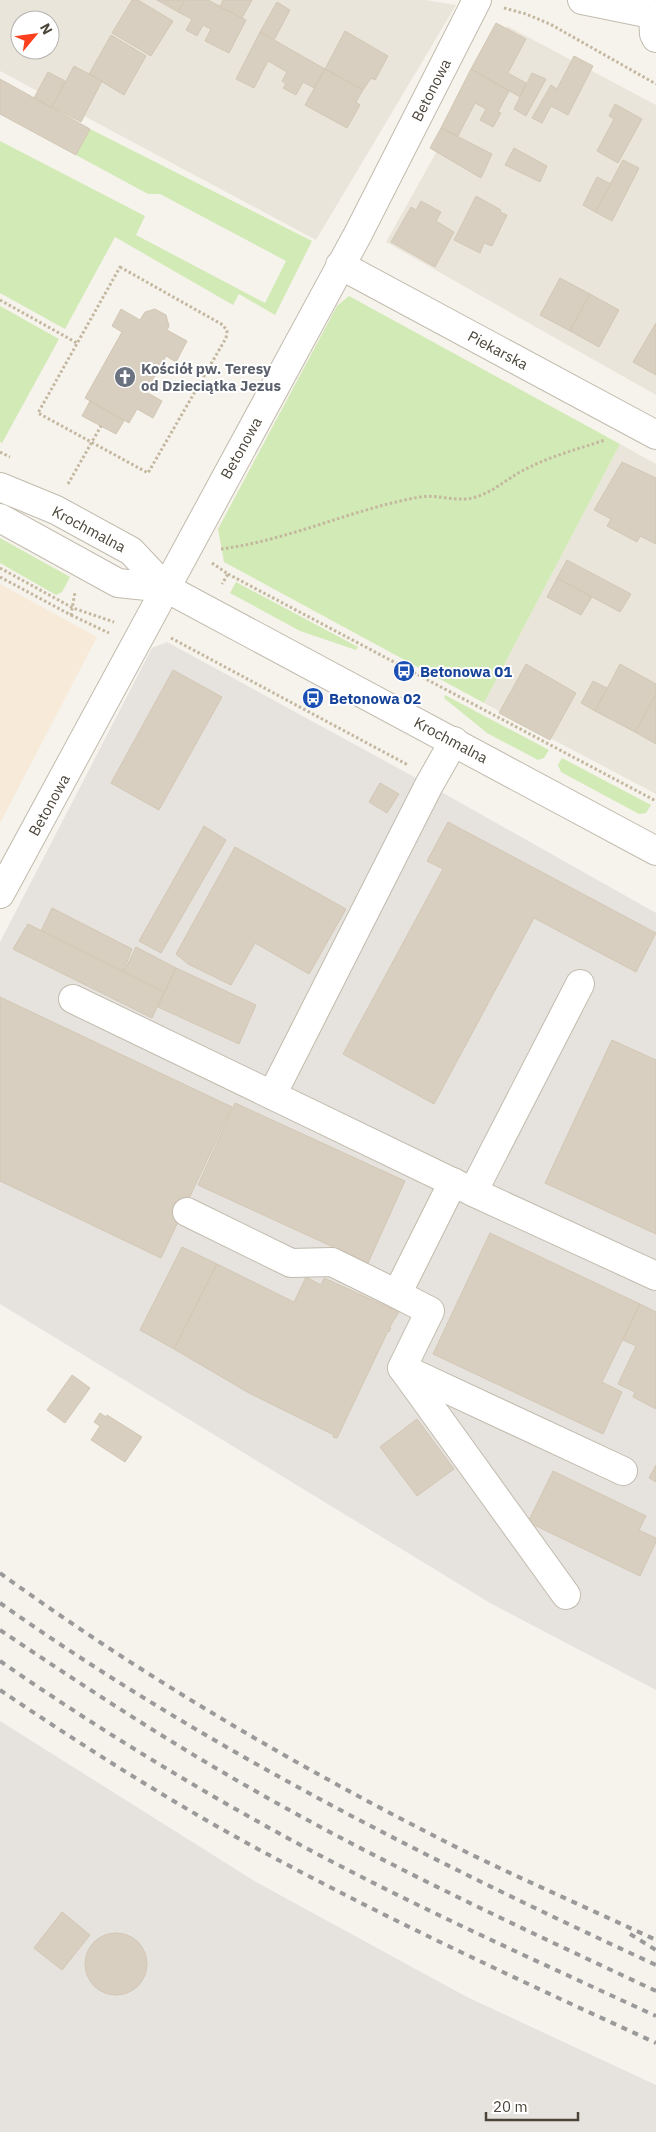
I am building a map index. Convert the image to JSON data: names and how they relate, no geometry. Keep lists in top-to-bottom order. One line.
{"streets":{"street":["Betonowa","Piekarska","Krochmalna"]},"crossings":[["Betonowa","Piekarska"],["Betonowa","Krochmalna"]],"places":{"church":["Kościół pw. Teresy od Dzieciątka Jezus"],"bus stop":["Betonowa 01","Betonowa 02"]},"scale_bar":"20 m","north":"top right"}
